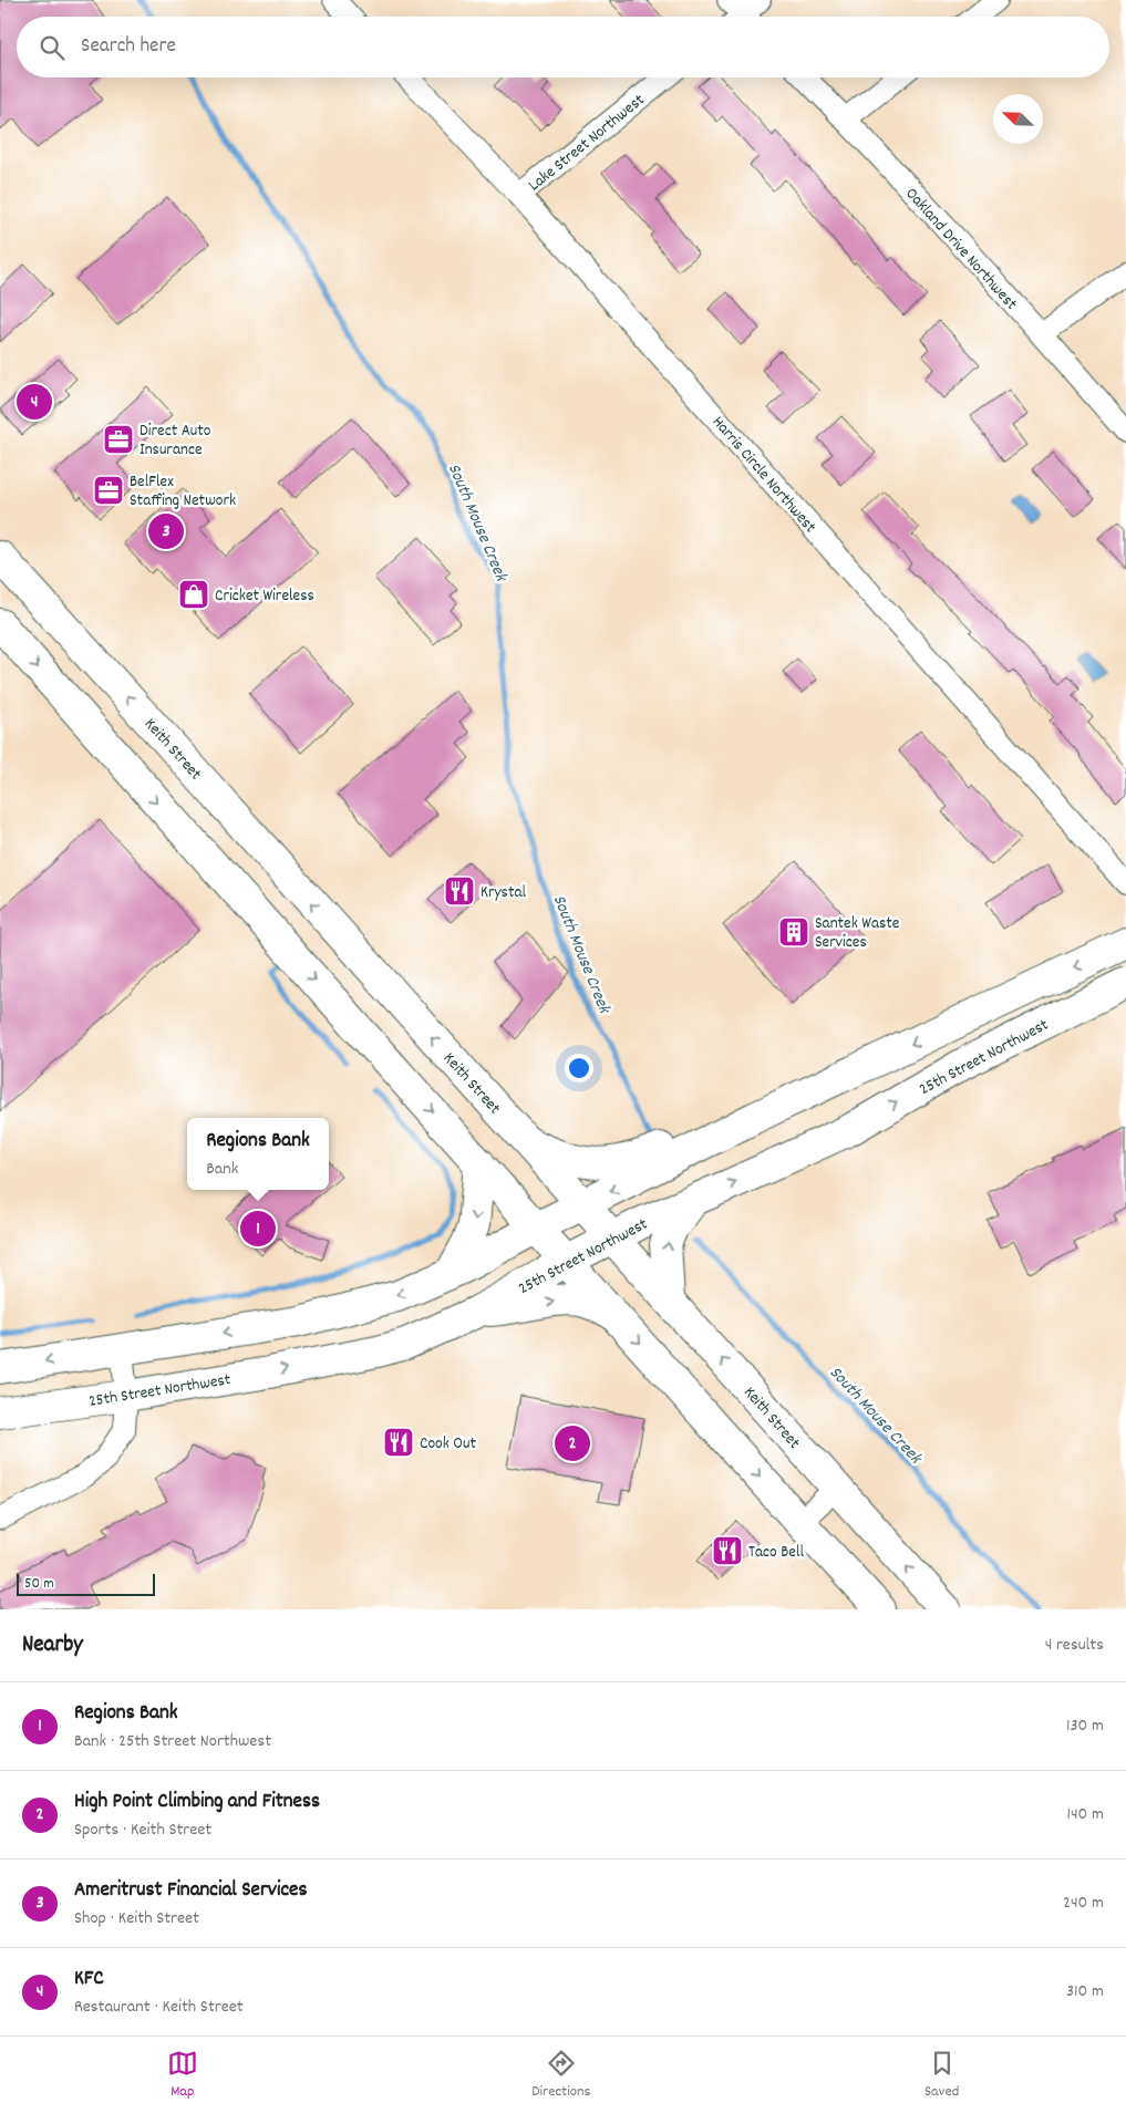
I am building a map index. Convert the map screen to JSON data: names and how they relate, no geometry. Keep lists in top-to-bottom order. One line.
{"streets":{"main road":["Keith Street","25th Street Northwest"],"street":["Lake Street Northwest","Oakland Drive Northwest","Harris Circle Northwest"]},"crossings":[["Lake Street Northwest","Harris Circle Northwest"],["Keith Street","25th Street Northwest"]],"water":["South Mouse Creek"],"places":{"office":["Direct Auto Insurance","BelFlex Staffing Network"],"shop":["Cricket Wireless"],"restaurant":["Krystal","Cook Out","Taco Bell"],"building":["Santek Waste Services"]},"scale_bar":"50 m","north":"top left","page":{"search":"Search here","pins":["4","3","1","2"],"popup":["Regions Bank","Bank"],"scale":"50 m","heading":["Nearby","4 results"],"list":[{"mark":"1","name":"Regions Bank","note":"Bank · 25th Street Northwest","value":"130 m"},{"mark":"2","name":"High Point Climbing and Fitness","note":"Sports · Keith Street","value":"140 m"},{"mark":"3","name":"Ameritrust Financial Services","note":"Shop · Keith Street","value":"240 m"},{"mark":"4","name":"KFC","note":"Restaurant · Keith Street","value":"310 m"}],"nav":["Map","Directions","Saved"]}}
